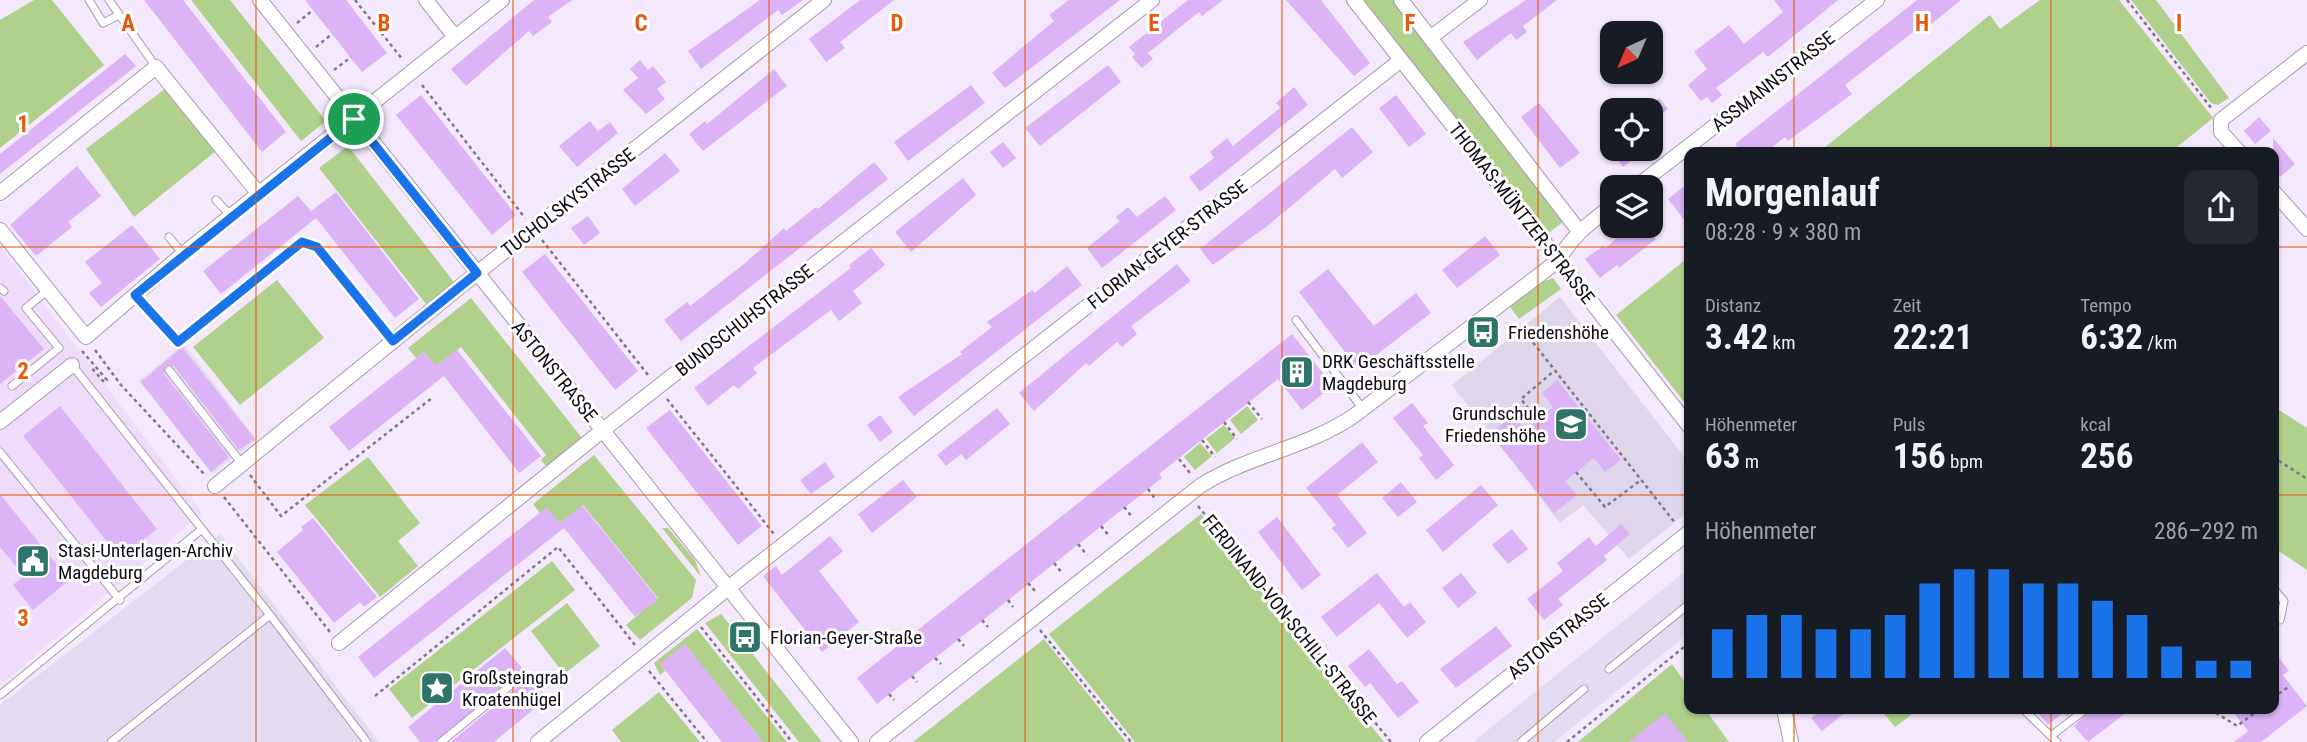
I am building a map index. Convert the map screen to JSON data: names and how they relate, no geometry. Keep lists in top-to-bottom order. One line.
{"streets":{"street":["ASSMANNSTRASSE","TUCHOLSKYSTRASSE","THOMAS-MÜNTZER-STRASSE","FLORIAN-GEYER-STRASSE","BUNDSCHUHSTRASSE","ASTONSTRASSE","FERDINAND-VON-SCHILL-STRASSE"]},"crossings":[["TUCHOLSKYSTRASSE","ASTONSTRASSE"],["THOMAS-MÜNTZER-STRASSE","FLORIAN-GEYER-STRASSE"],["THOMAS-MÜNTZER-STRASSE","FERDINAND-VON-SCHILL-STRASSE"],["FLORIAN-GEYER-STRASSE","ASTONSTRASSE"],["BUNDSCHUHSTRASSE","ASTONSTRASSE"]],"places":{"bus stop":["Friedenshöhe","Florian-Geyer-Straße"],"building":["DRK Geschäftsstelle Magdeburg"],"school or university":["Grundschule Friedenshöhe"],"public building":["Stasi-Unterlagen-Archiv Magdeburg"],"place":["Großsteingrab Kroatenhügel"]},"north":"bottom left","page":{"heading":["Morgenlauf","08:28 · 9 × 380 m"],"stats":[["Distanz","3.42 km"],["Zeit","22:21"],["Tempo","6:32 /km"],["Höhenmeter","63 m"],["Puls","156 bpm"],["kcal","256"]],"chart":["Höhenmeter","286–292 m"]},"grid":{"columns":["A","B","C","D","E","F","H","I"],"rows":["1","2","3"]}}
